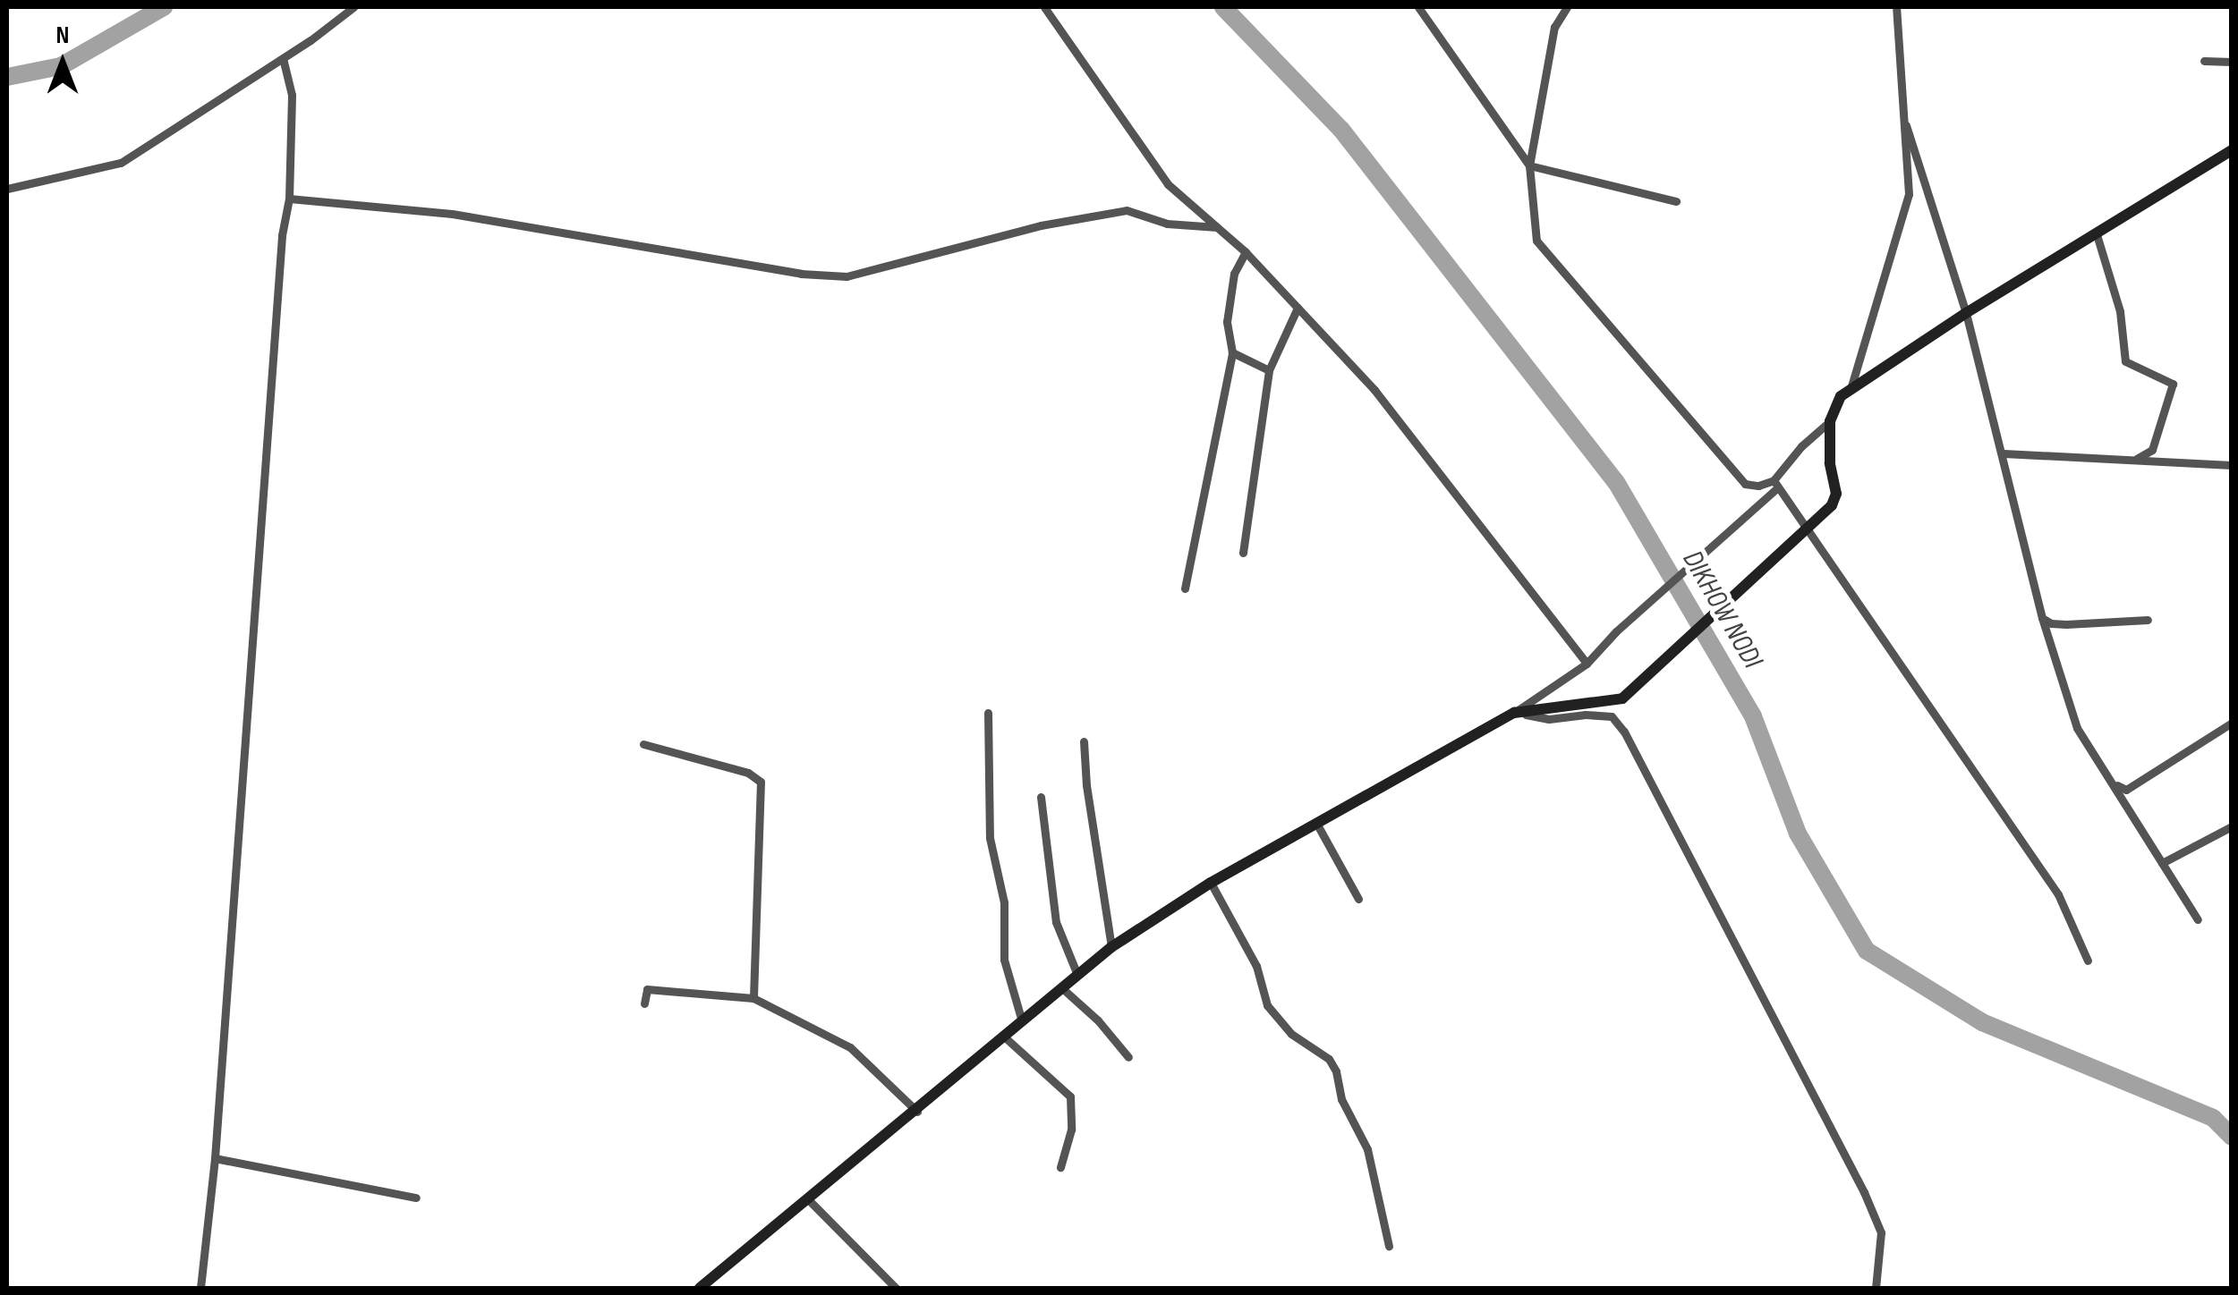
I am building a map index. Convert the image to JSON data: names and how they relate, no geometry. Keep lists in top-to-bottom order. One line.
{"water":["DIKHOW NODI"],"north":"top"}
